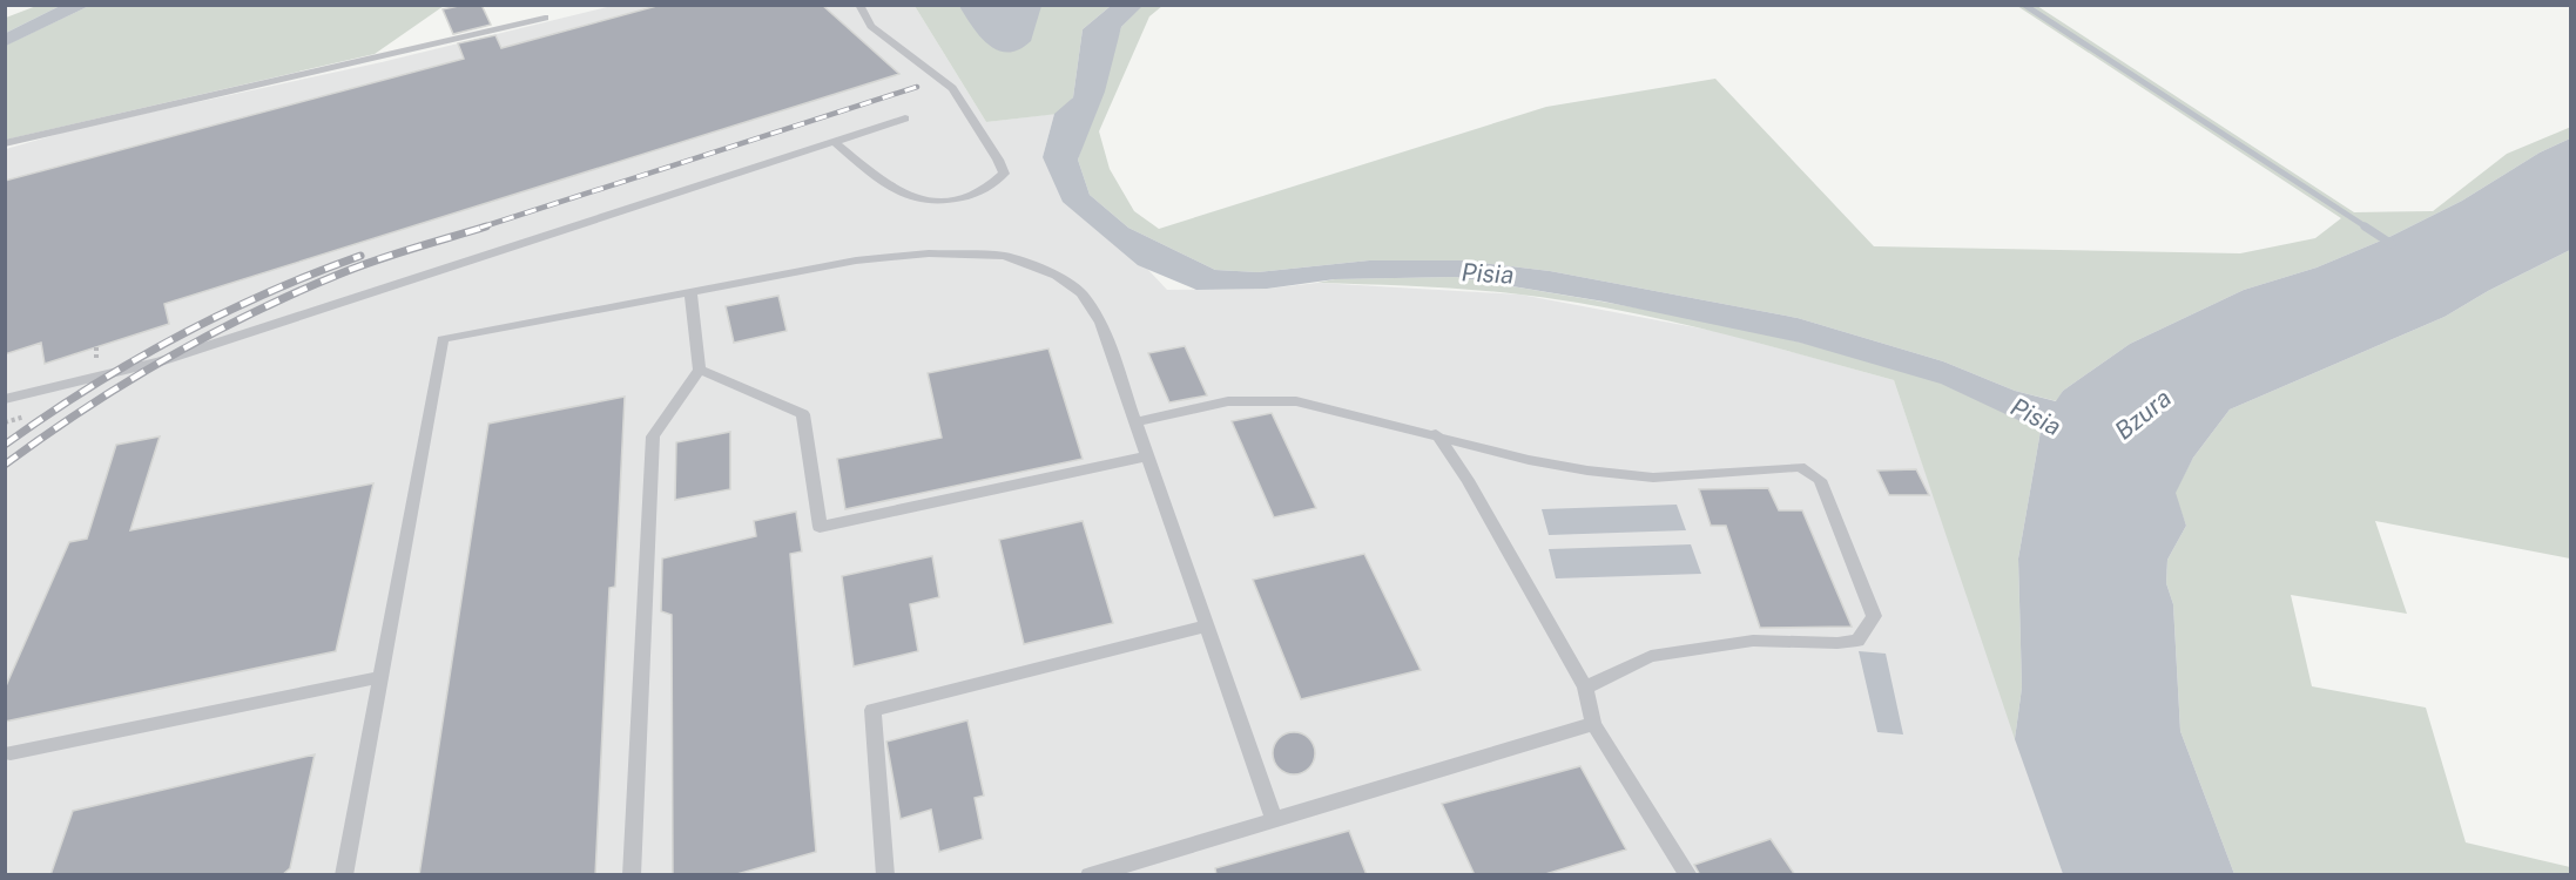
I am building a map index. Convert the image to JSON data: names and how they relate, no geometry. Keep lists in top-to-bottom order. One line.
{"water":["Pisia","Bzura"]}
